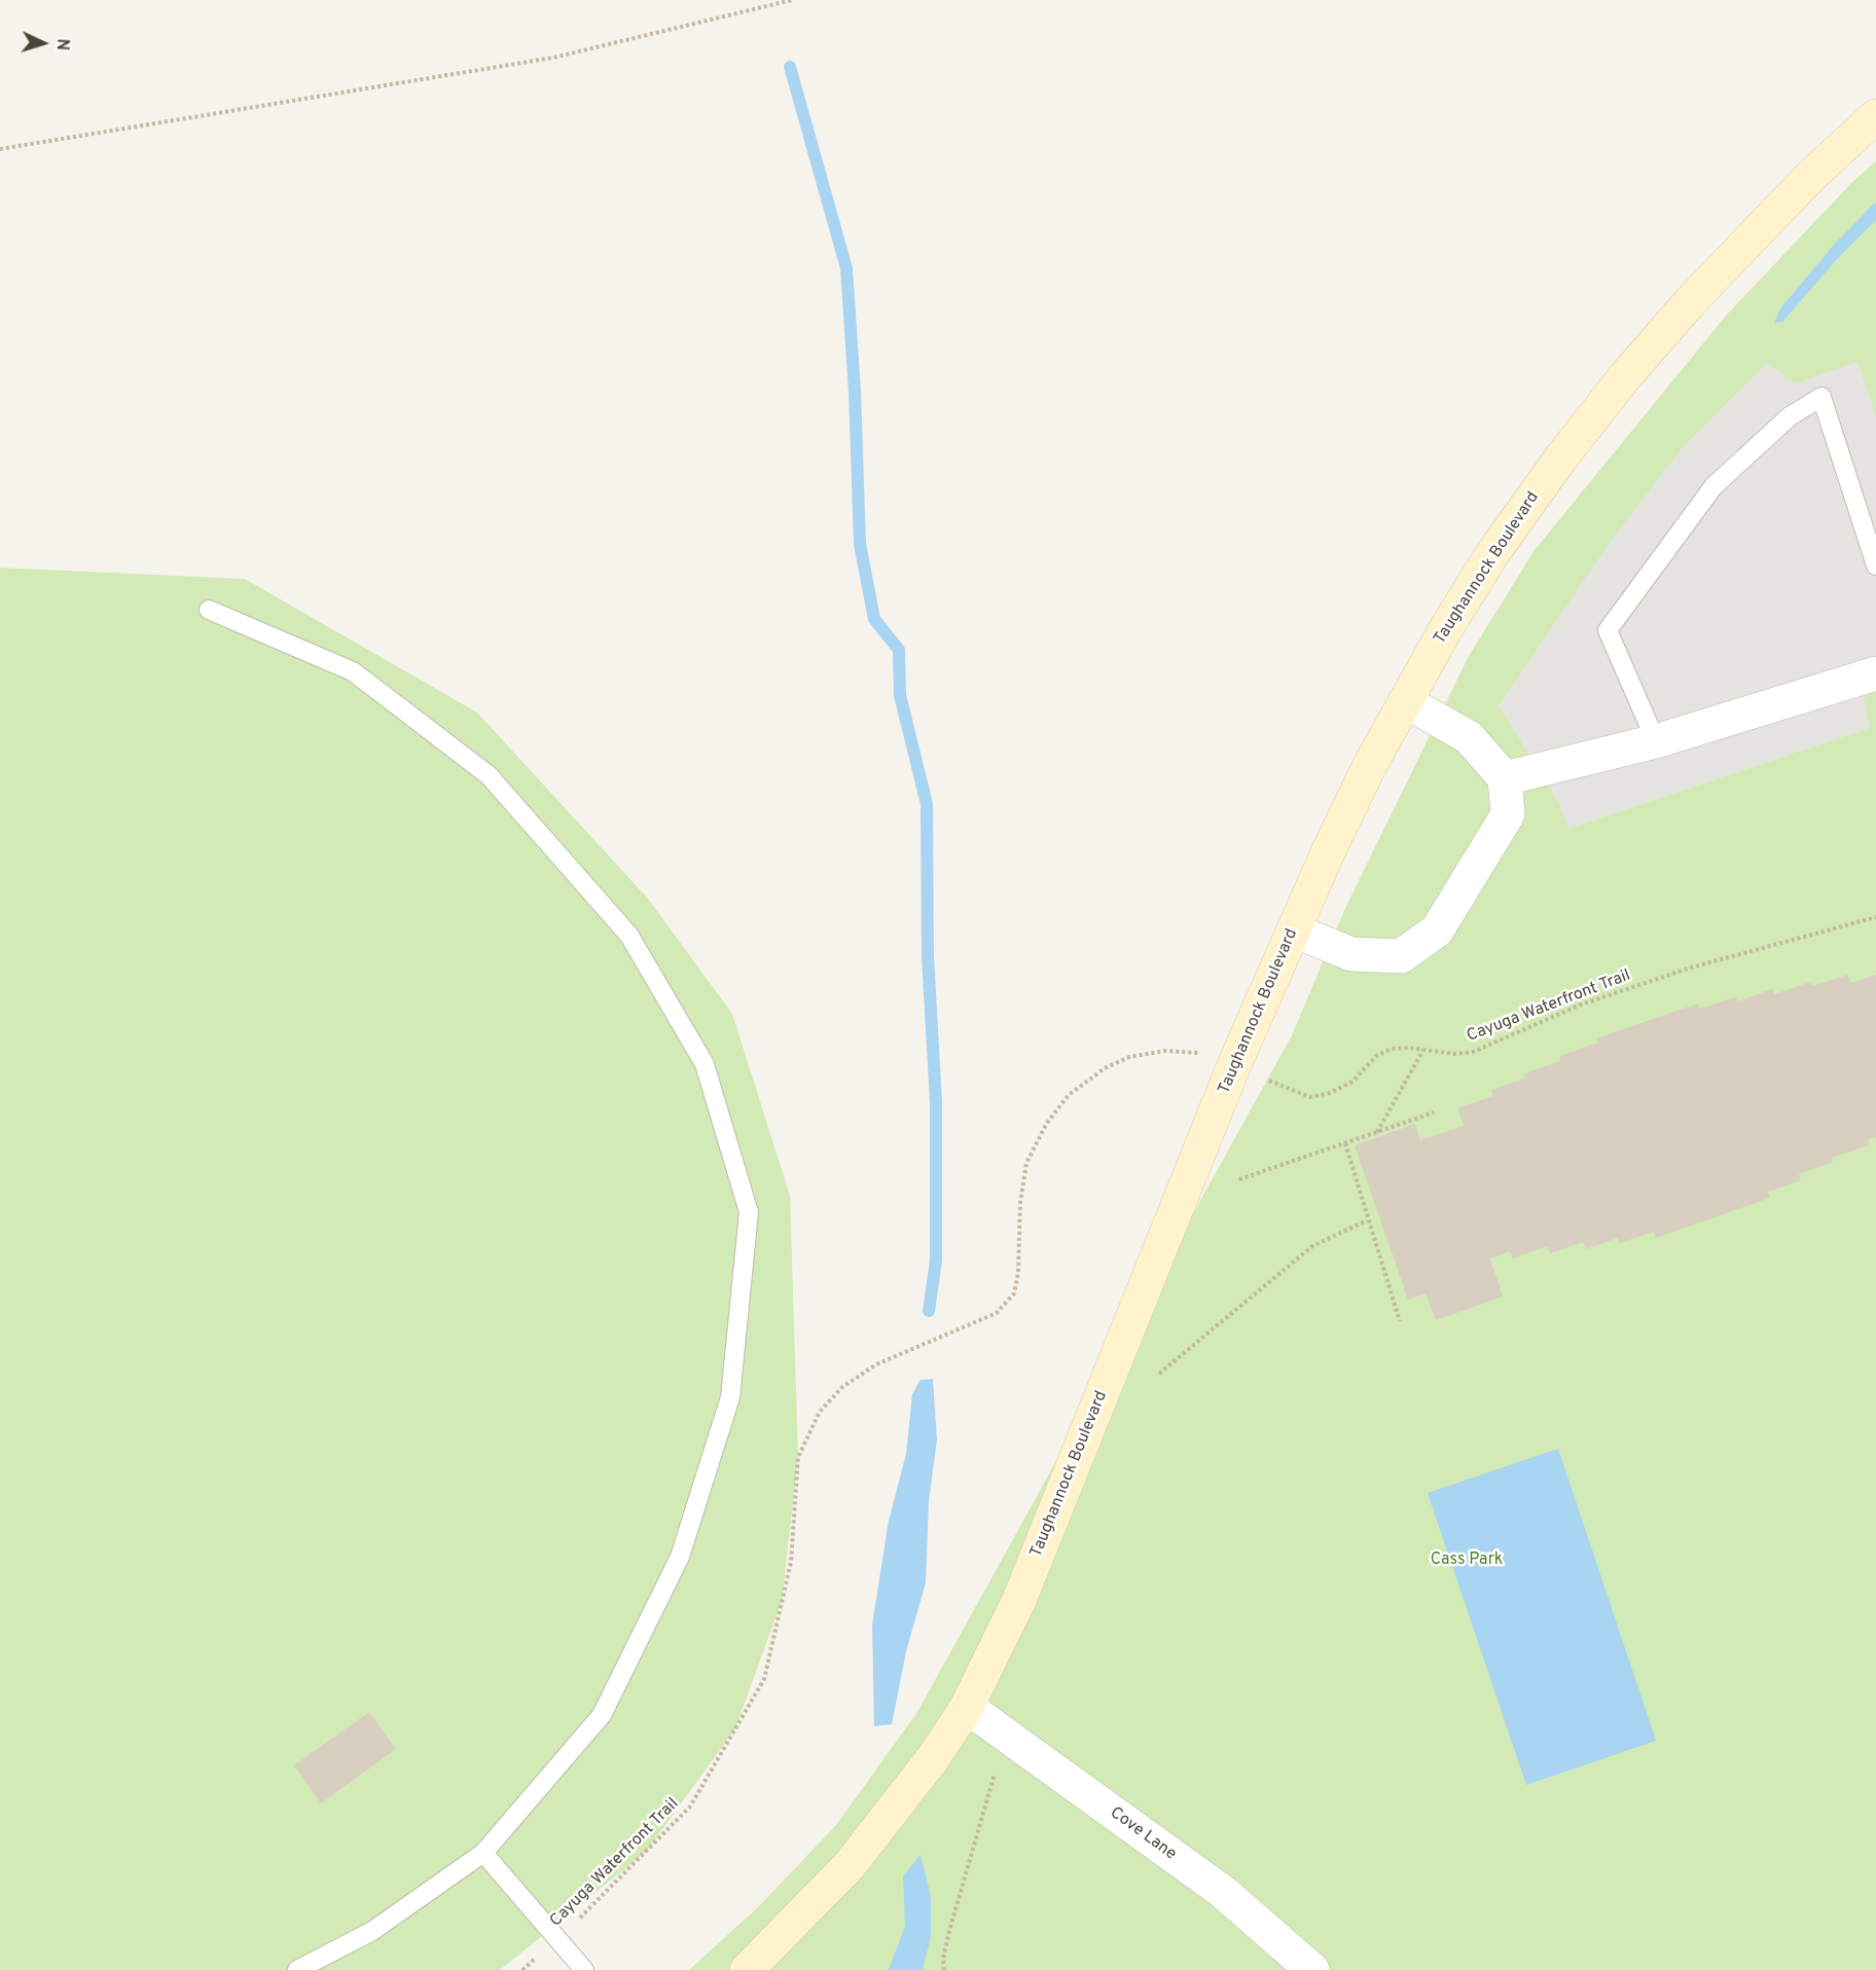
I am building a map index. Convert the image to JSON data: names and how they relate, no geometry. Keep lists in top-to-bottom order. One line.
{"streets":{"main road":["Taughannock Boulevard"],"street":["Cove Lane"],"path":["Cayuga Waterfront Trail"]},"crossings":[["Taughannock Boulevard","Cove Lane"]],"parks":["Cass Park"],"north":"right"}
